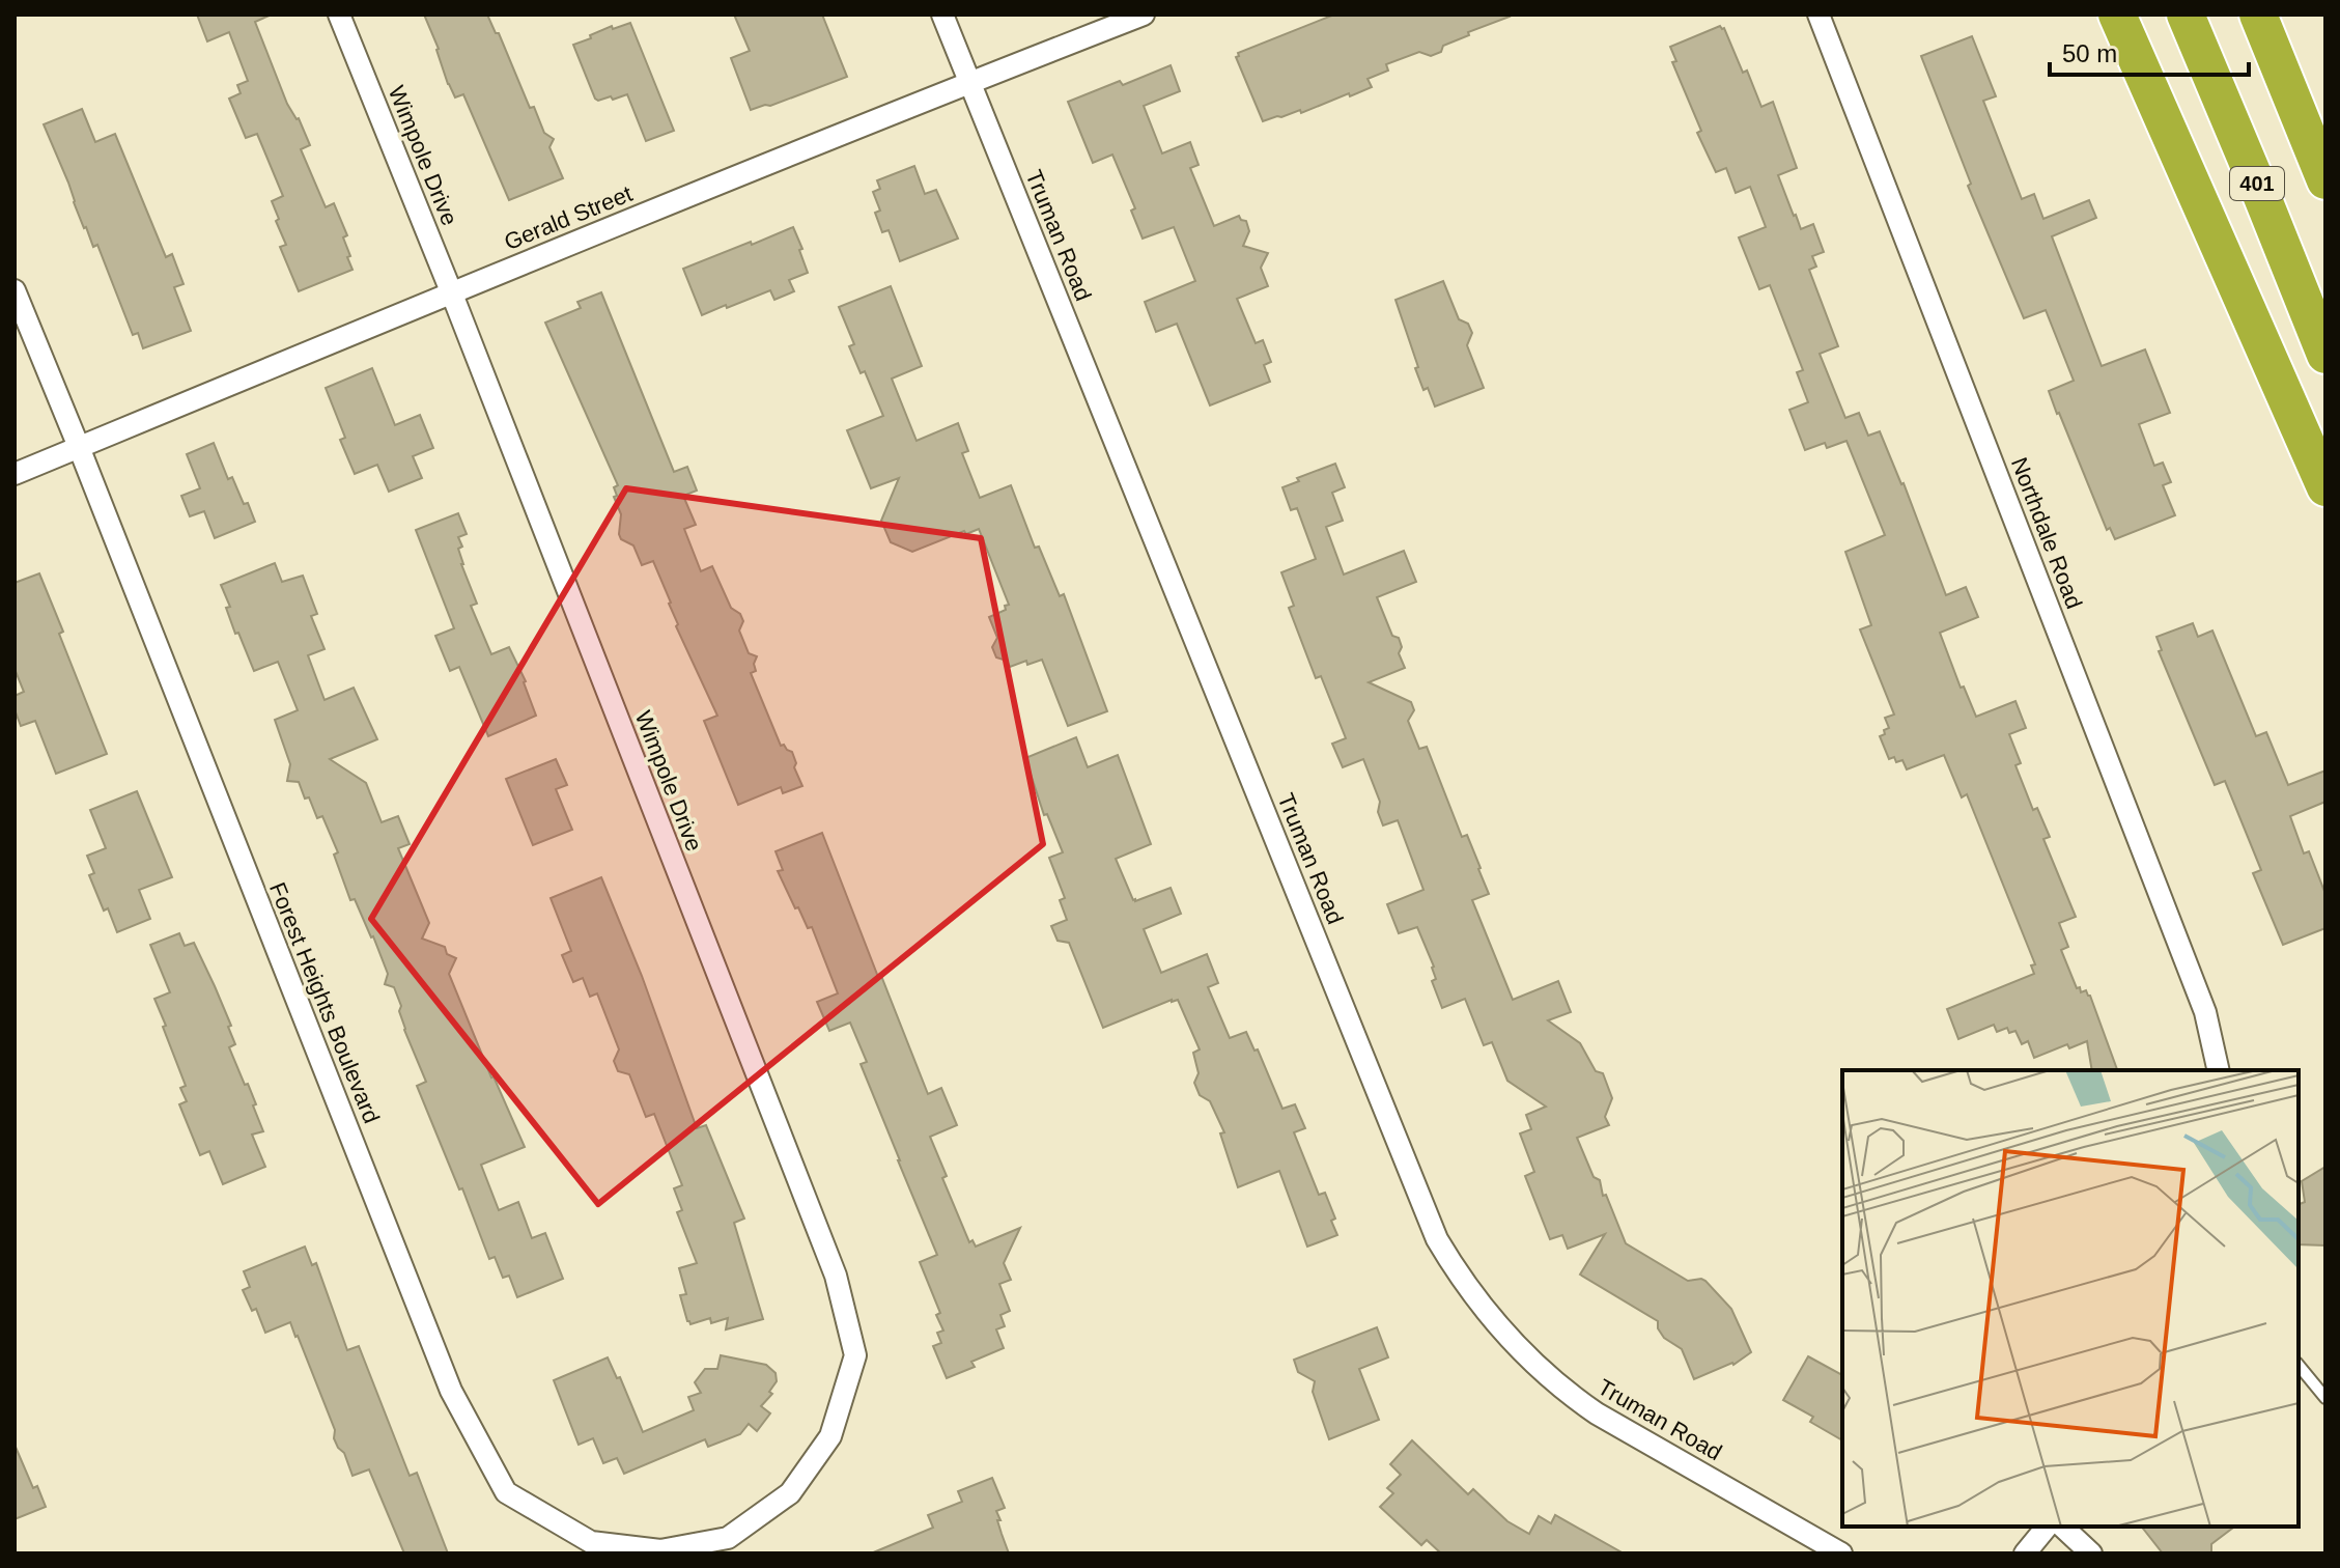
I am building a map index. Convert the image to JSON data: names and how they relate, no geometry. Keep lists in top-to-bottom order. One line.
{"streets":{"highway":["401"],"street":["Wimpole Drive","Gerald Street","Truman Road","Northdale Road","Forest Heights Boulevard"]},"crossings":[["Wimpole Drive","Gerald Street"],["Wimpole Drive","Forest Heights Boulevard"],["Gerald Street","Truman Road"],["Gerald Street","Forest Heights Boulevard"]],"scale_bar":"50 m"}
